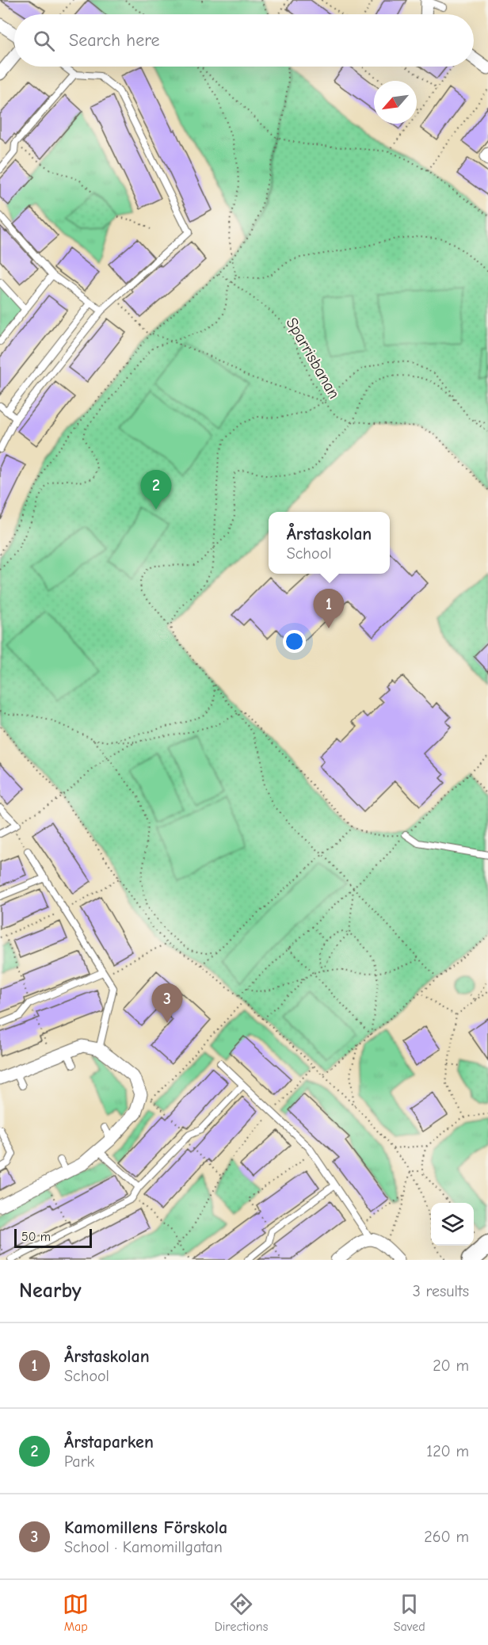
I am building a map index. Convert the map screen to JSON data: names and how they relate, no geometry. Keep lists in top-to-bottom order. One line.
{"streets":{"path":["Sparrisbanan"]},"scale_bar":"50 m","north":"bottom left","page":{"search":"Search here","pins":["2","1","3"],"popup":["Årstaskolan","School"],"scale":"50 m","heading":["Nearby","3 results"],"list":[{"mark":"1","name":"Årstaskolan","note":"School","value":"20 m"},{"mark":"2","name":"Årstaparken","note":"Park","value":"120 m"},{"mark":"3","name":"Kamomillens Förskola","note":"School · Kamomillgatan","value":"260 m"}],"nav":["Map","Directions","Saved"]}}
